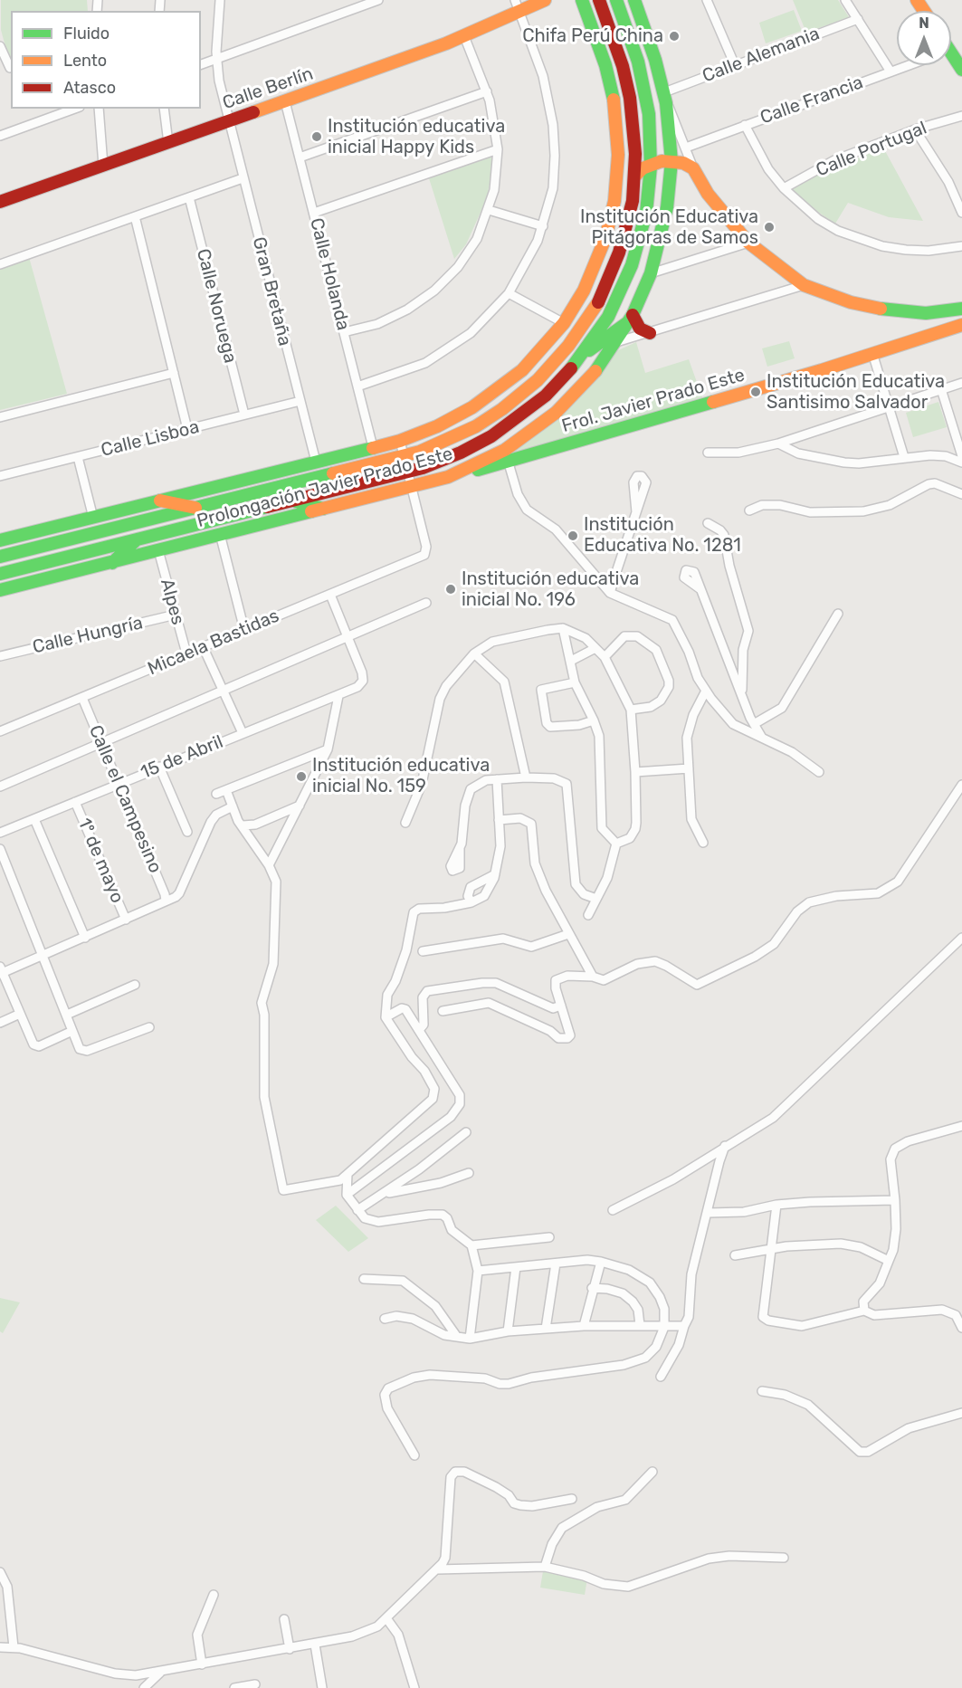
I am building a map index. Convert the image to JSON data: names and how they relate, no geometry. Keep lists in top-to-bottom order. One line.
{"streets":{"street":["Calle Alemania","Calle Berlín","Calle Francia","Calle Portugal","Calle Holanda","Gran Bretaña","Calle Noruega","Frol. Javier Prado Este","Calle Lisboa","Prolongación Javier Prado Este","Alpes","Calle Hungría","Micaela Bastidas","15 de Abril","Calle el Campesino","1º de mayo"]},"crossings":[["Calle Berlín","Calle Holanda"],["Calle Berlín","Gran Bretaña"],["Calle Holanda","Prolongación Javier Prado Este"],["Gran Bretaña","Calle Lisboa"],["Gran Bretaña","Prolongación Javier Prado Este"],["Calle Noruega","Calle Lisboa"],["Frol. Javier Prado Este","Prolongación Javier Prado Este"],["Prolongación Javier Prado Este","Alpes"],["Prolongación Javier Prado Este","Micaela Bastidas"],["Alpes","Calle Hungría"],["Alpes","Micaela Bastidas"],["Micaela Bastidas","Calle el Campesino"],["15 de Abril","Calle el Campesino"],["15 de Abril","1º de mayo"]],"places":["Chifa Perú China","Institución educativa inicial Happy Kids","Institución Educativa Pitágoras de Samos","Institución Educativa Santisimo Salvador","Institución Educativa No. 1281","Institución educativa inicial No. 196","Institución educativa inicial No. 159"],"legend":["Fluido","Lento","Atasco"],"north":"top"}
